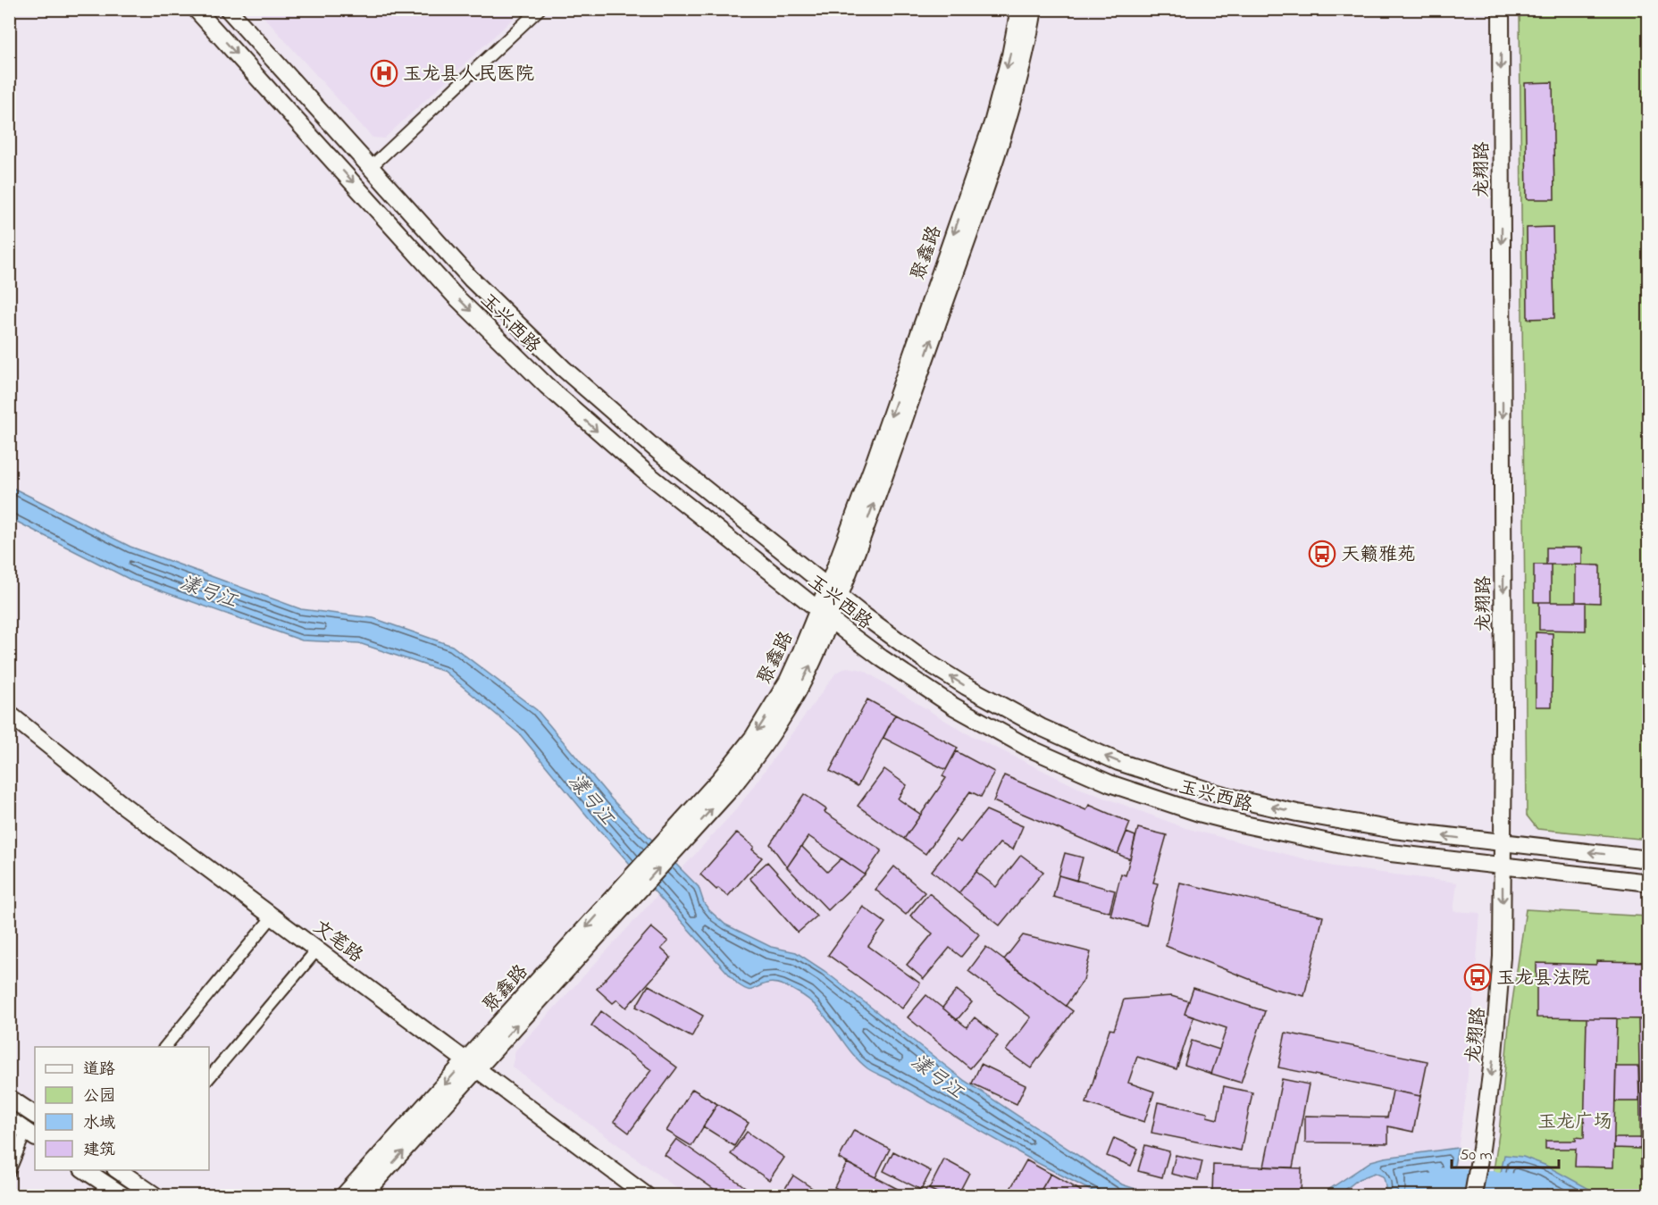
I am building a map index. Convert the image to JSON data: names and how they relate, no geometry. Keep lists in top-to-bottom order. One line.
{"streets":{"main road":["龙翔路","聚鑫路","玉兴西路","文笔路"]},"crossings":[["龙翔路","玉兴西路"],["聚鑫路","玉兴西路"],["聚鑫路","文笔路"]],"one_way":["龙翔路"],"water":["漾弓江"],"parks":["玉龙广场"],"places":{"hospital":["玉龙县人民医院"],"bus stop":["天籁雅苑","玉龙县法院"]},"legend":["道路","公园","水域","建筑"],"scale_bar":"50 m"}
